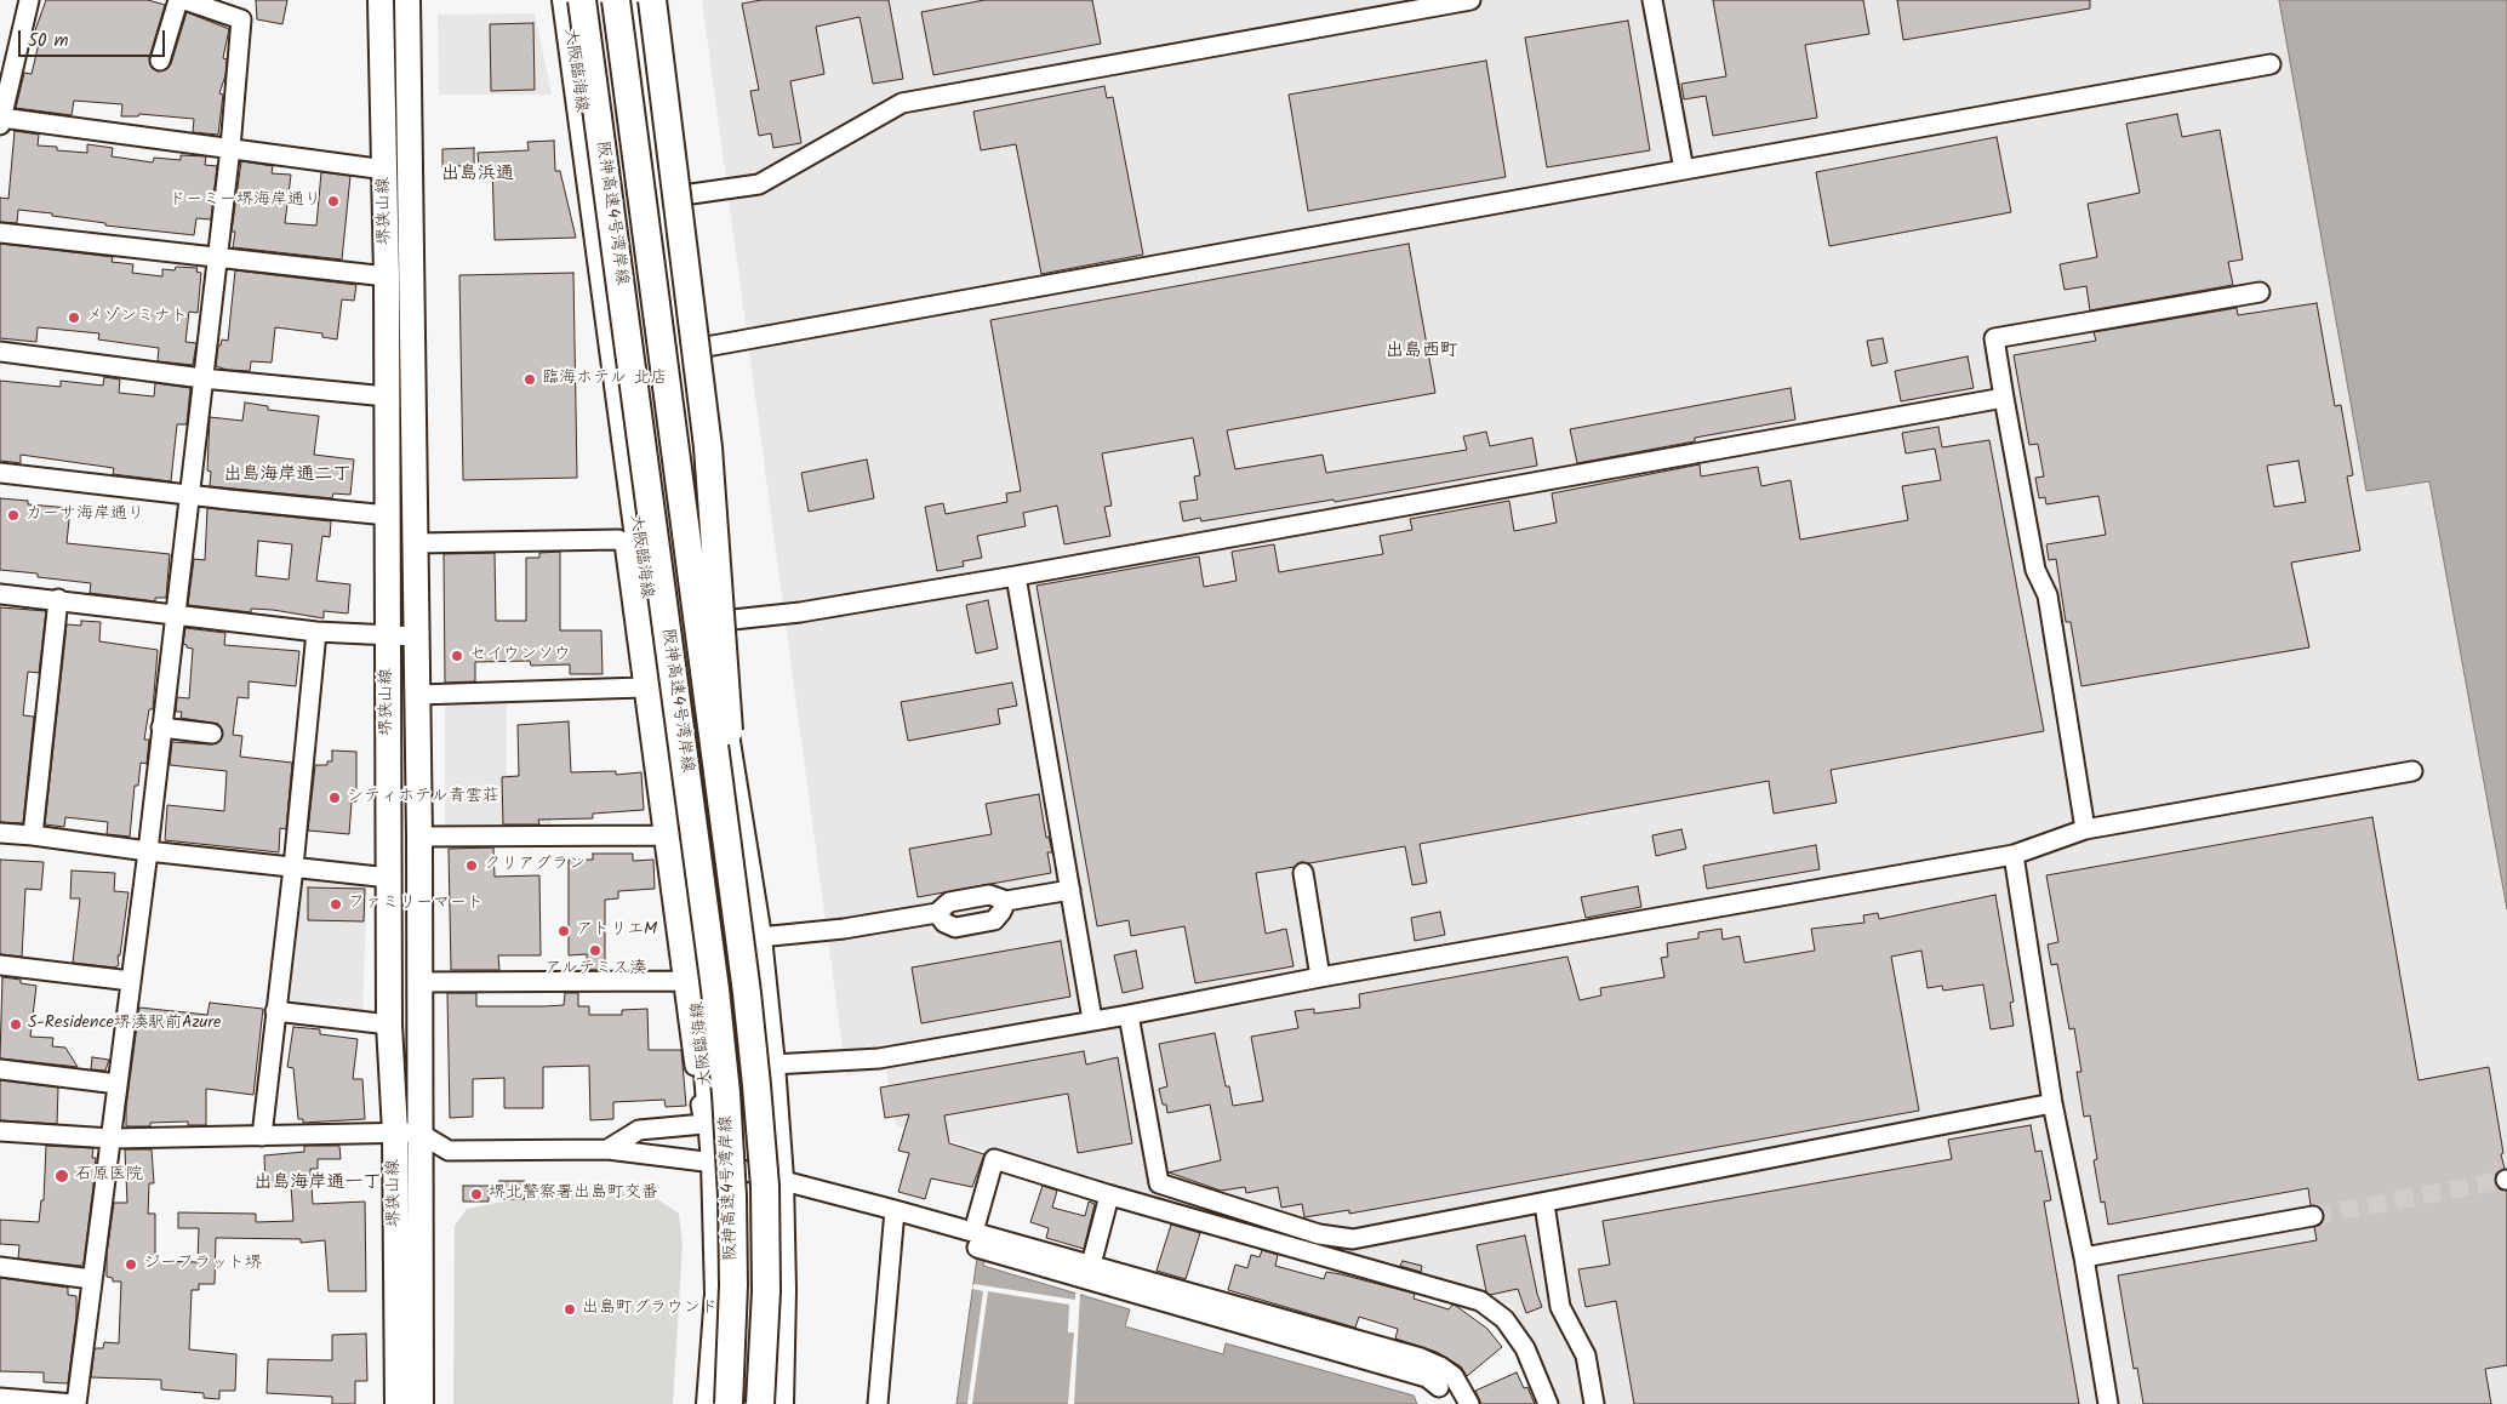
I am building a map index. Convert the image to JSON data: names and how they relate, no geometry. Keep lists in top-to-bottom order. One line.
{"streets":{"highway":["阪神高速4号湾岸線"],"main road":["大阪臨海線","堺狭山線"]},"districts":["出島浜通","出島西町","出島海岸通二丁","出島海岸通一丁"],"places":["ドーミー堺海岸通り","メゾンミナト","臨海ホテル 北店","カーサ海岸通り","セイウンソウ","シティホテル青雲荘","クリアグラン","ファミリーマート","アトリエM","アルテミス湊","S-Residence堺湊駅前Azure","石原医院","堺北警察署出島町交番","ジーフラット堺","出島町グラウンド"],"scale_bar":"50 m"}
